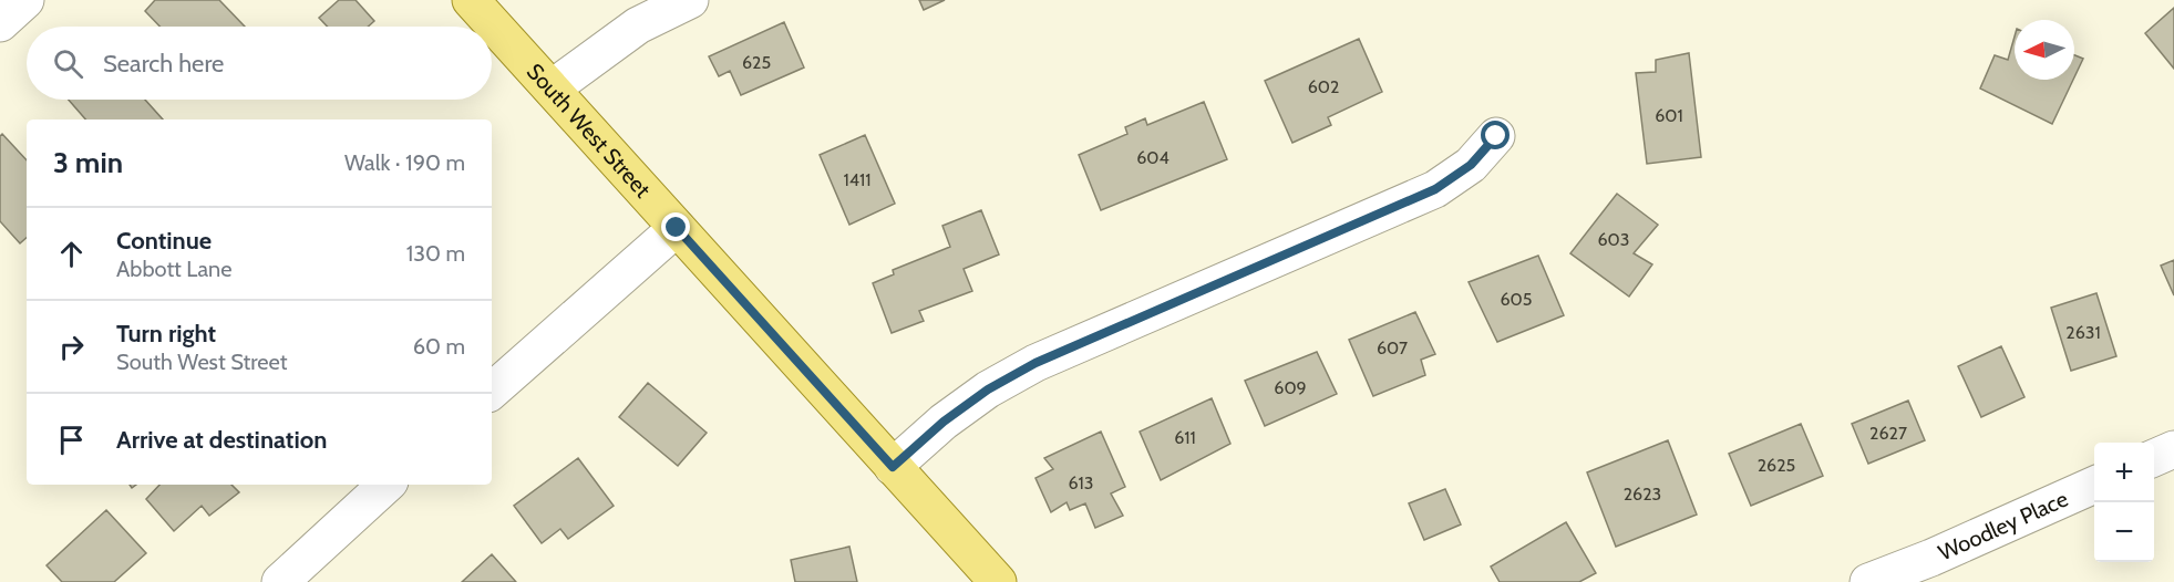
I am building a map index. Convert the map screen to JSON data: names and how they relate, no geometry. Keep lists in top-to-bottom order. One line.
{"streets":{"main road":["South West Street"],"street":["Woodley Place"]},"house_numbers":["625","602","601","604","1411","603","605","2631","607","609","2627","611","2625","613","2623"],"north":"left","page":{"search":"Search here","heading":["3 min","Walk · 190 m"],"list":[["Continue","Abbott Lane","130 m"],["Turn right","South West Street","60 m"],"Arrive at destination"],"map_buttons":["+","−"]}}
